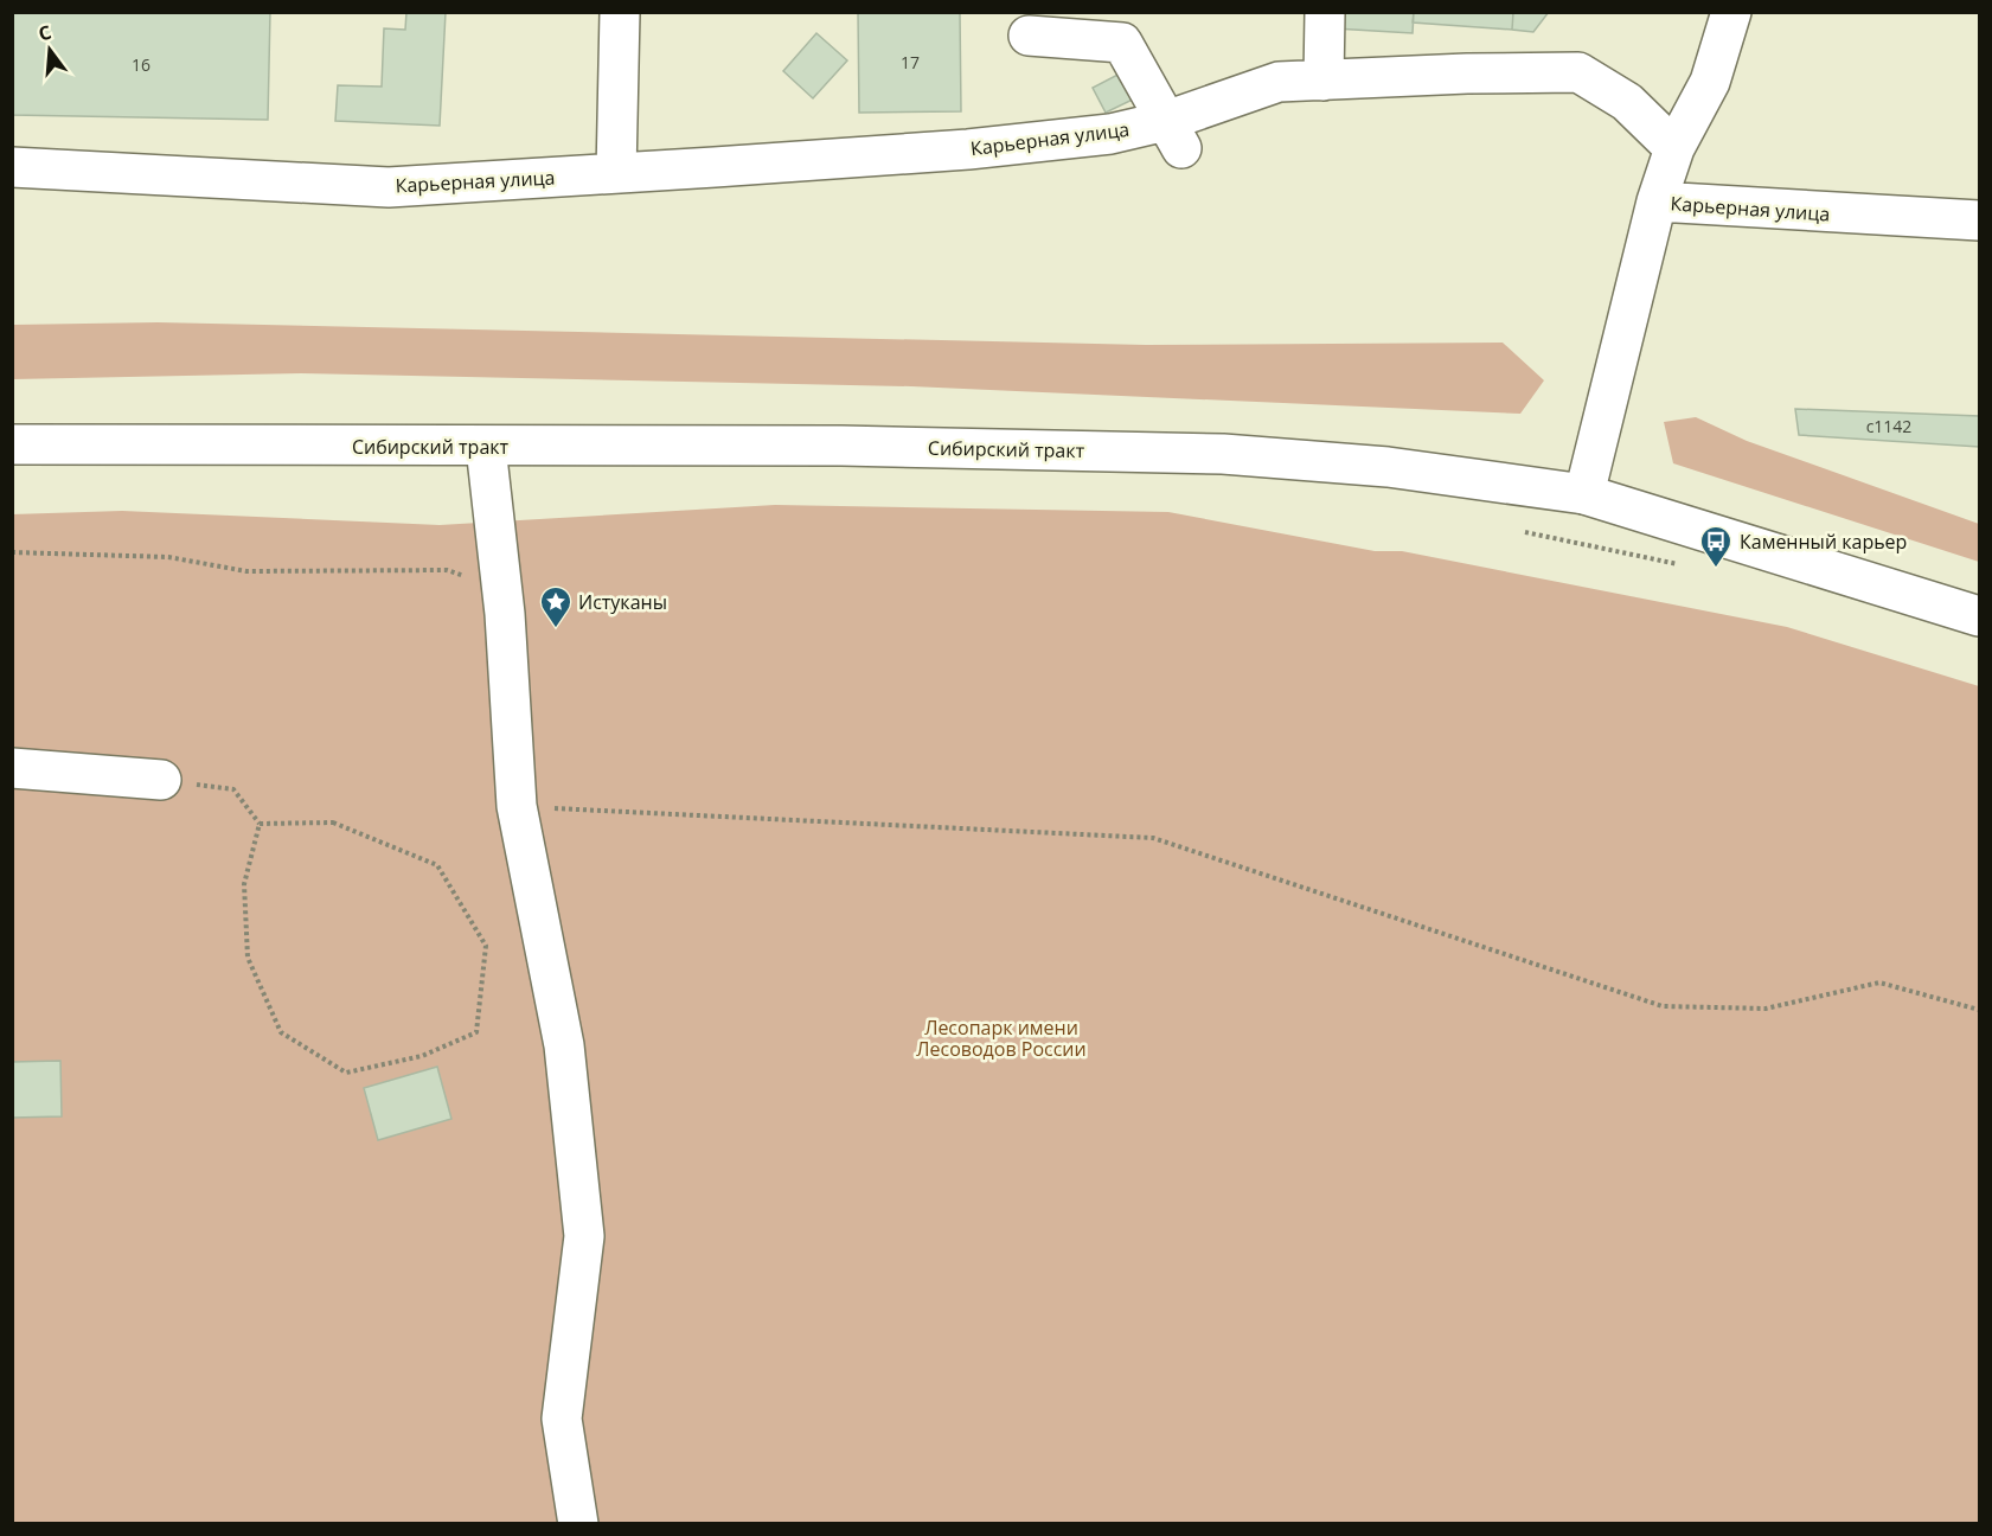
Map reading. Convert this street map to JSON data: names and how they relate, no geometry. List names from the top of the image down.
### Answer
{
  "streets": {
    "street": ["Карьерная улица", "Сибирский тракт"]
  },
  "parks": ["Лесопарк имени Лесоводов России"],
  "places": {
    "bus stop": ["Каменный карьер"],
    "place": ["Истуканы"]
  },
  "house_numbers": ["17", "16", "с1142"],
  "north": "top"
}
